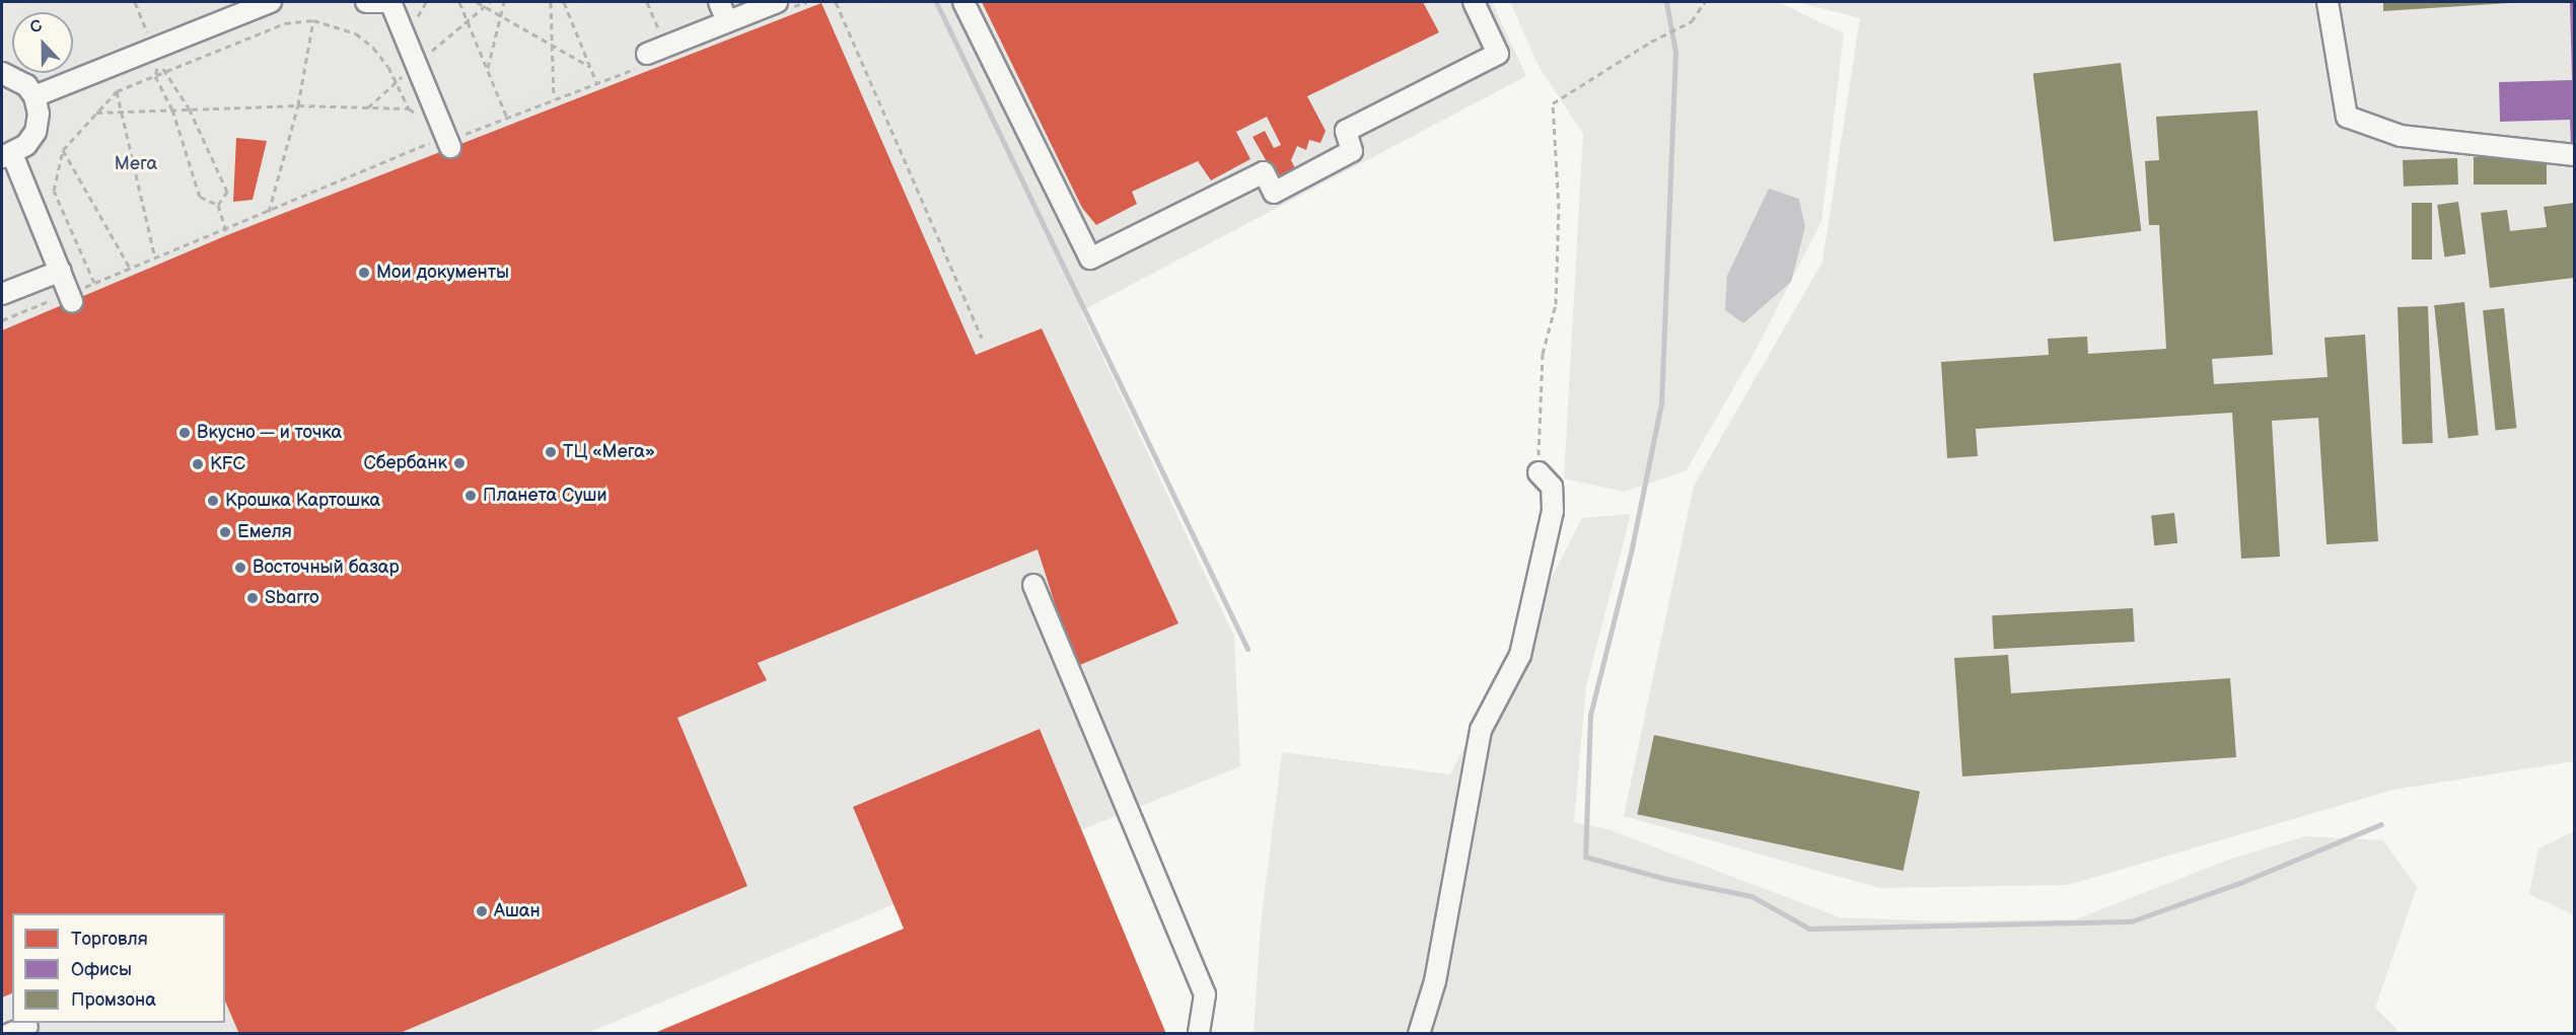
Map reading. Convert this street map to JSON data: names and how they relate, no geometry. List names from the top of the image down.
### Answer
{
  "parks": ["Мега"],
  "places": [
    "Мои документы",
    "Вкусно — и точка",
    "ТЦ «Мега»",
    "Сбербанк",
    "KFC",
    "Планета Суши",
    "Крошка Картошка",
    "Емеля",
    "Восточный базар",
    "Sbarro",
    "Ашан"
  ],
  "legend": ["Торговля", "Офисы", "Промзона"],
  "north": "top"
}
